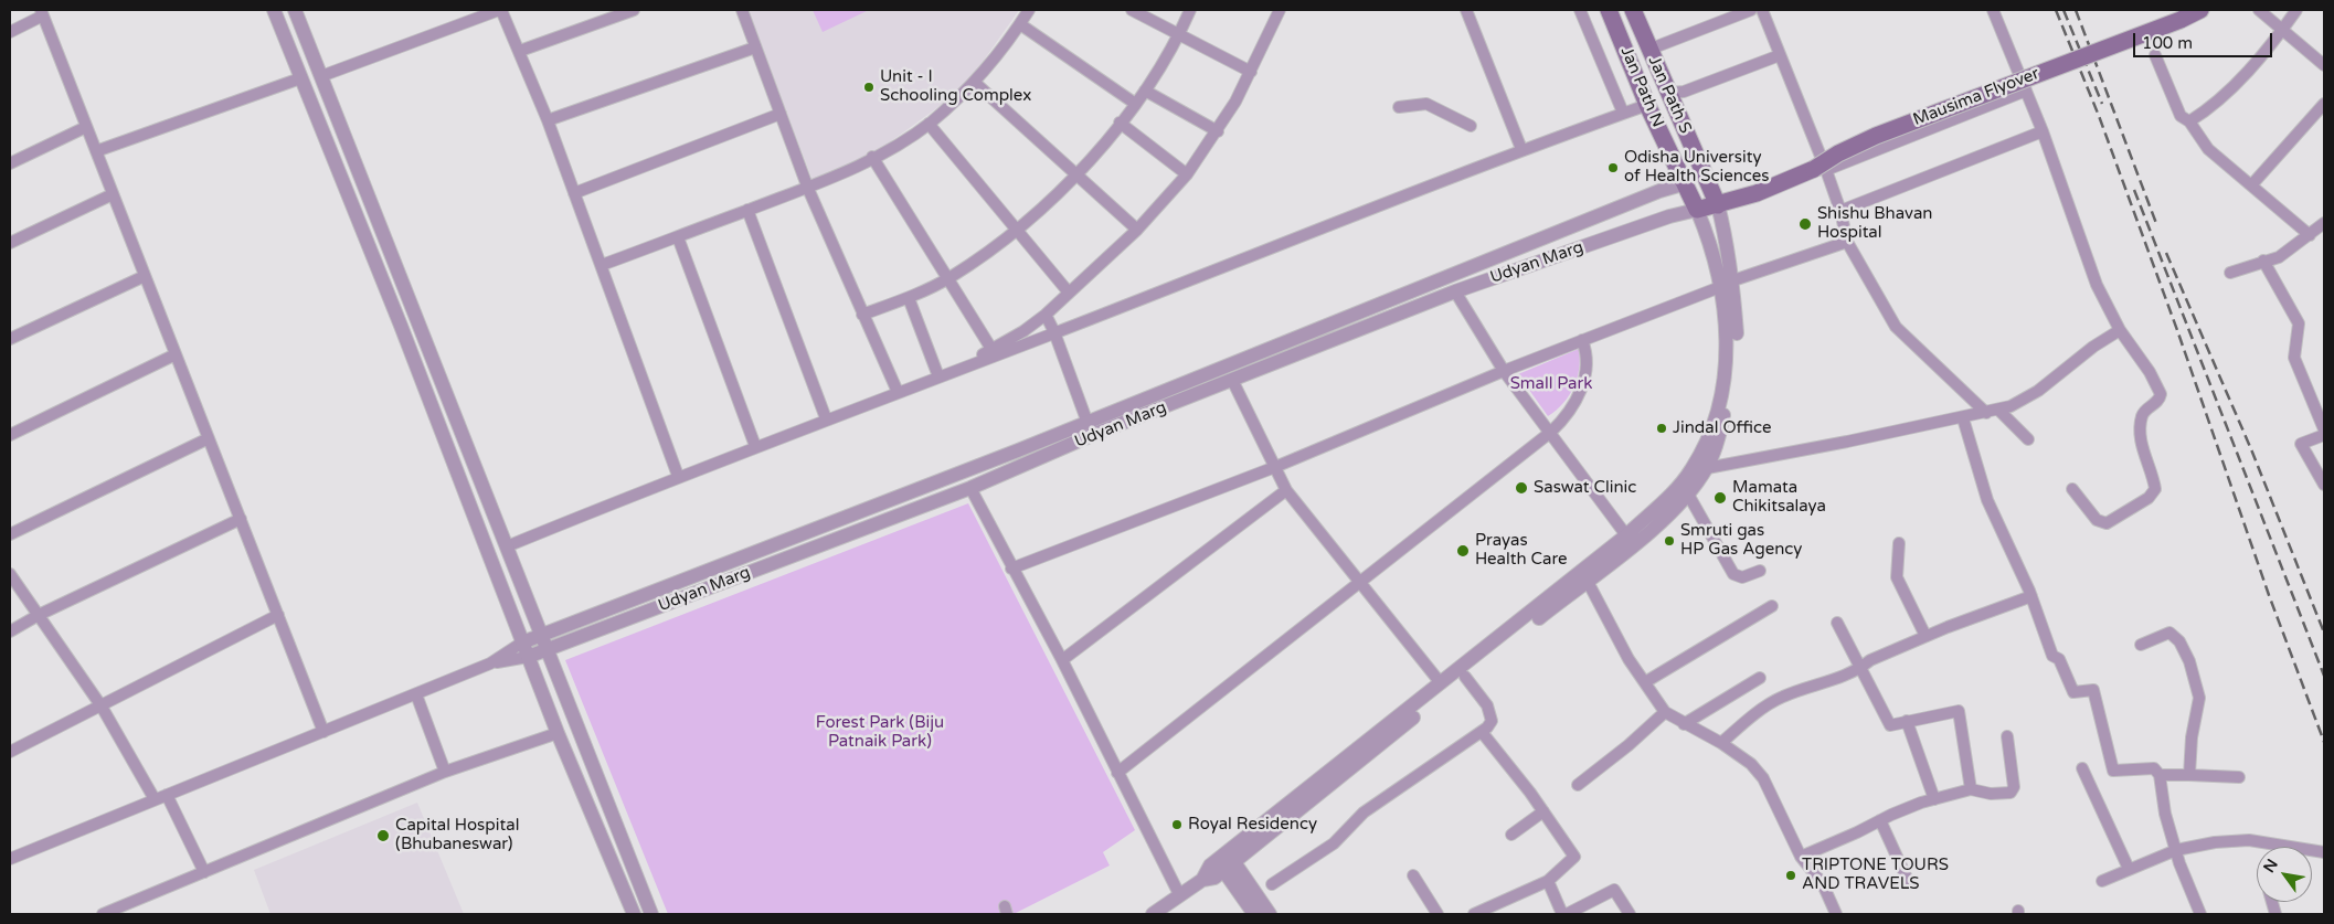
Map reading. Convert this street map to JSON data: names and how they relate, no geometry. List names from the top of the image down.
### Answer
{
  "streets": {
    "main road": [
      "Jan Path N",
      "Jan Path S",
      "Mausima Flyover",
      "Udyan Marg"
    ]
  },
  "crossings": [
    ["Jan Path N", "Udyan Marg"],
    ["Jan Path S", "Mausima Flyover"],
    ["Jan Path S", "Udyan Marg"],
    ["Mausima Flyover", "Udyan Marg"]
  ],
  "parks": ["Small Park", "Forest Park (Biju Patnaik Park)"],
  "places": [
    "Unit - I Schooling Complex",
    "Odisha University of Health Sciences",
    "Shishu Bhavan Hospital",
    "Jindal Office",
    "Saswat Clinic",
    "Mamata Chikitsalaya",
    "Smruti gas HP Gas Agency",
    "Prayas Health Care",
    "Royal Residency",
    "Capital Hospital (Bhubaneswar)",
    "TRIPTONE TOURS AND TRAVELS"
  ],
  "scale_bar": "100 m",
  "north": "top left"
}
